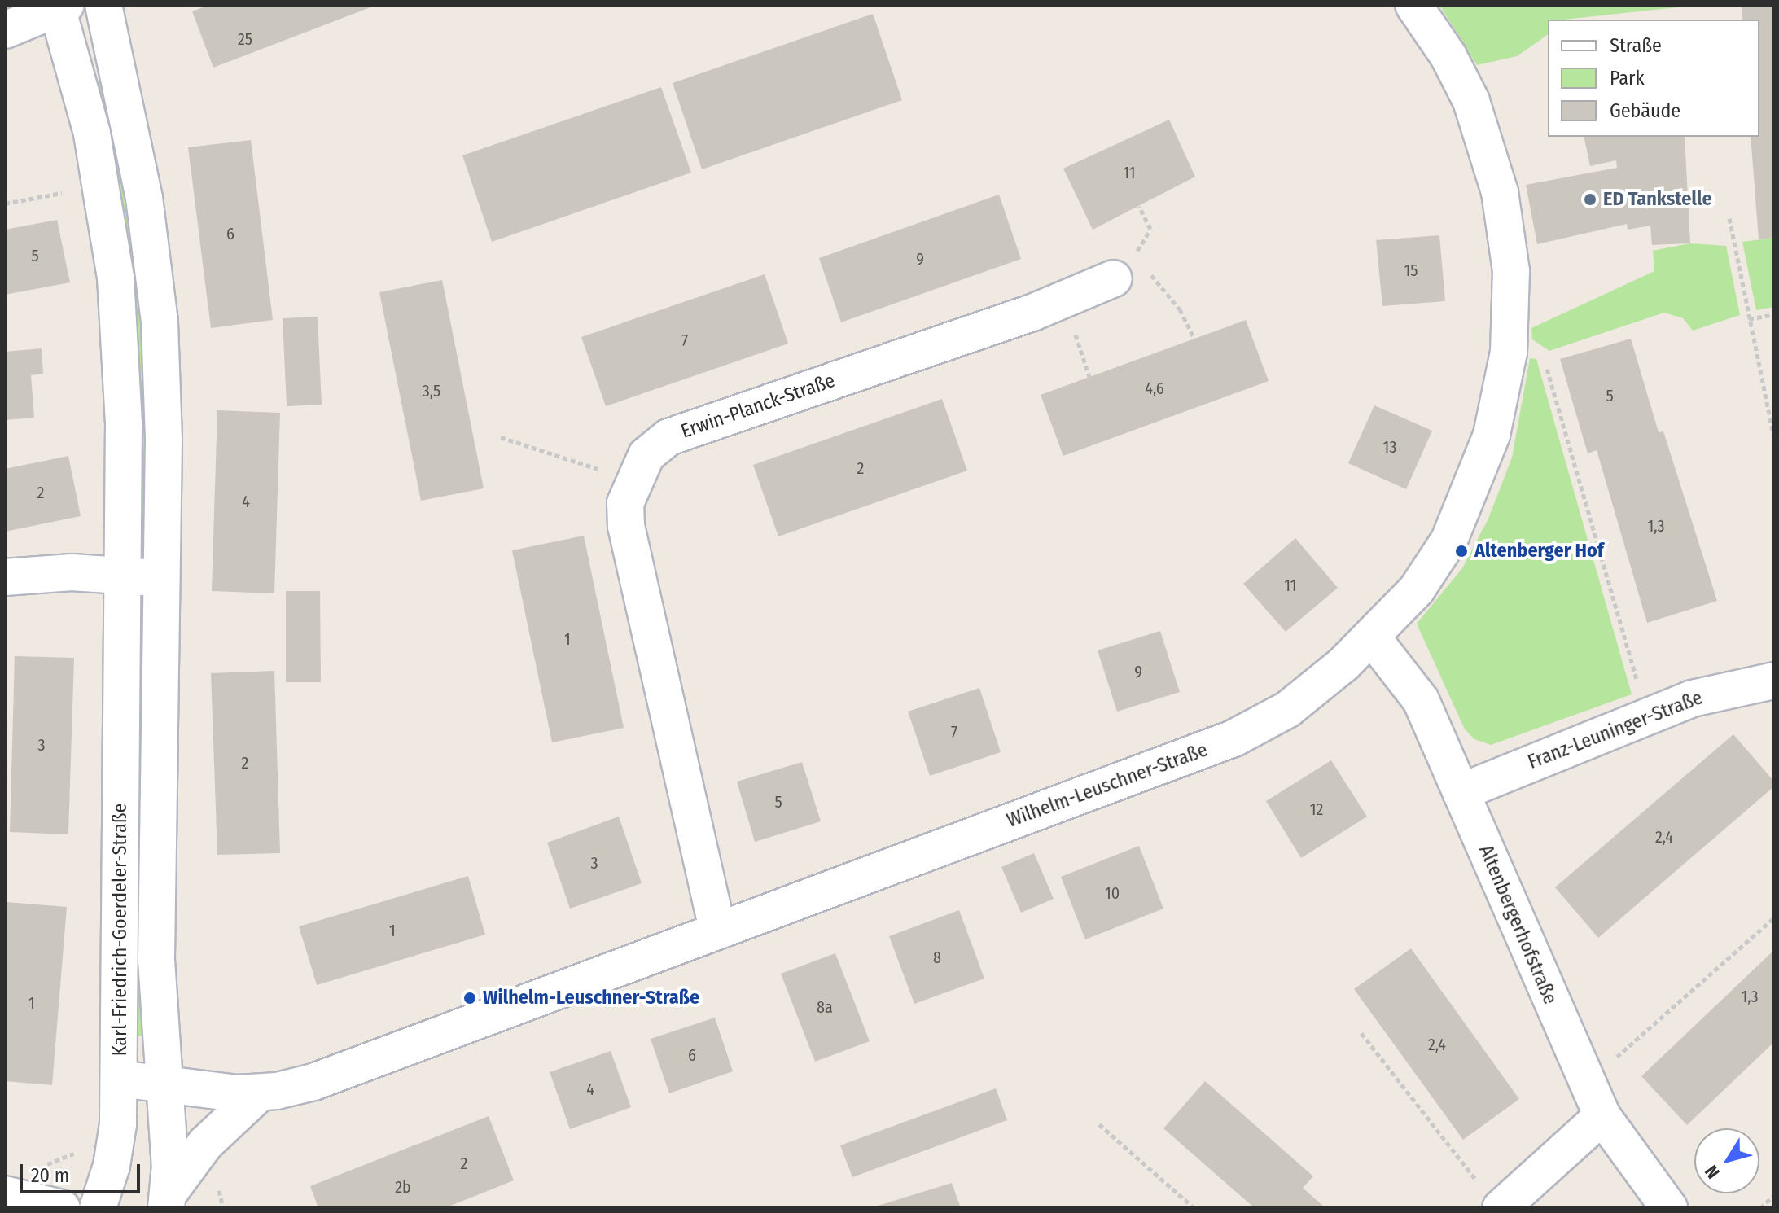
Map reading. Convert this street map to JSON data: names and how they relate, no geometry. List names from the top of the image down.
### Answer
{
  "streets": {
    "street": [
      "Erwin-Planck-Straße",
      "Franz-Leuninger-Straße",
      "Wilhelm-Leuschner-Straße",
      "Altenbergerhofstraße",
      "Karl-Friedrich-Goerdeler-Straße"
    ]
  },
  "crossings": [
    ["Erwin-Planck-Straße", "Wilhelm-Leuschner-Straße"],
    ["Franz-Leuninger-Straße", "Altenbergerhofstraße"],
    ["Wilhelm-Leuschner-Straße", "Altenbergerhofstraße"],
    ["Wilhelm-Leuschner-Straße", "Karl-Friedrich-Goerdeler-Straße"]
  ],
  "places": ["ED Tankstelle", "Altenberger Hof", "Wilhelm-Leuschner-Straße"],
  "house_numbers": [
    "25",
    "11",
    "6",
    "5",
    "9",
    "15",
    "7",
    "4,6",
    "3,5",
    "5",
    "13",
    "2",
    "2",
    "4",
    "1,3",
    "11",
    "1",
    "9",
    "7",
    "3",
    "2",
    "5",
    "12",
    "2,4",
    "3",
    "10",
    "1",
    "8",
    "1,3",
    "1",
    "8a",
    "2,4",
    "6",
    "4",
    "2",
    "2b"
  ],
  "legend": ["Straße", "Park", "Gebäude"],
  "scale_bar": "20 m",
  "north": "bottom left"
}
